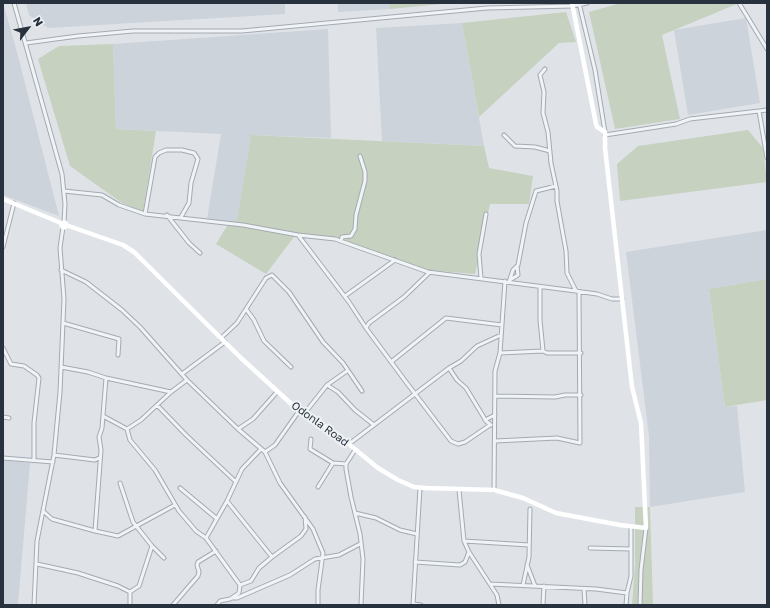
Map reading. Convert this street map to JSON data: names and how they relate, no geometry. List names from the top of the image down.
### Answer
{
  "streets": {
    "street": ["Odonla Road"]
  },
  "north": "top right"
}
